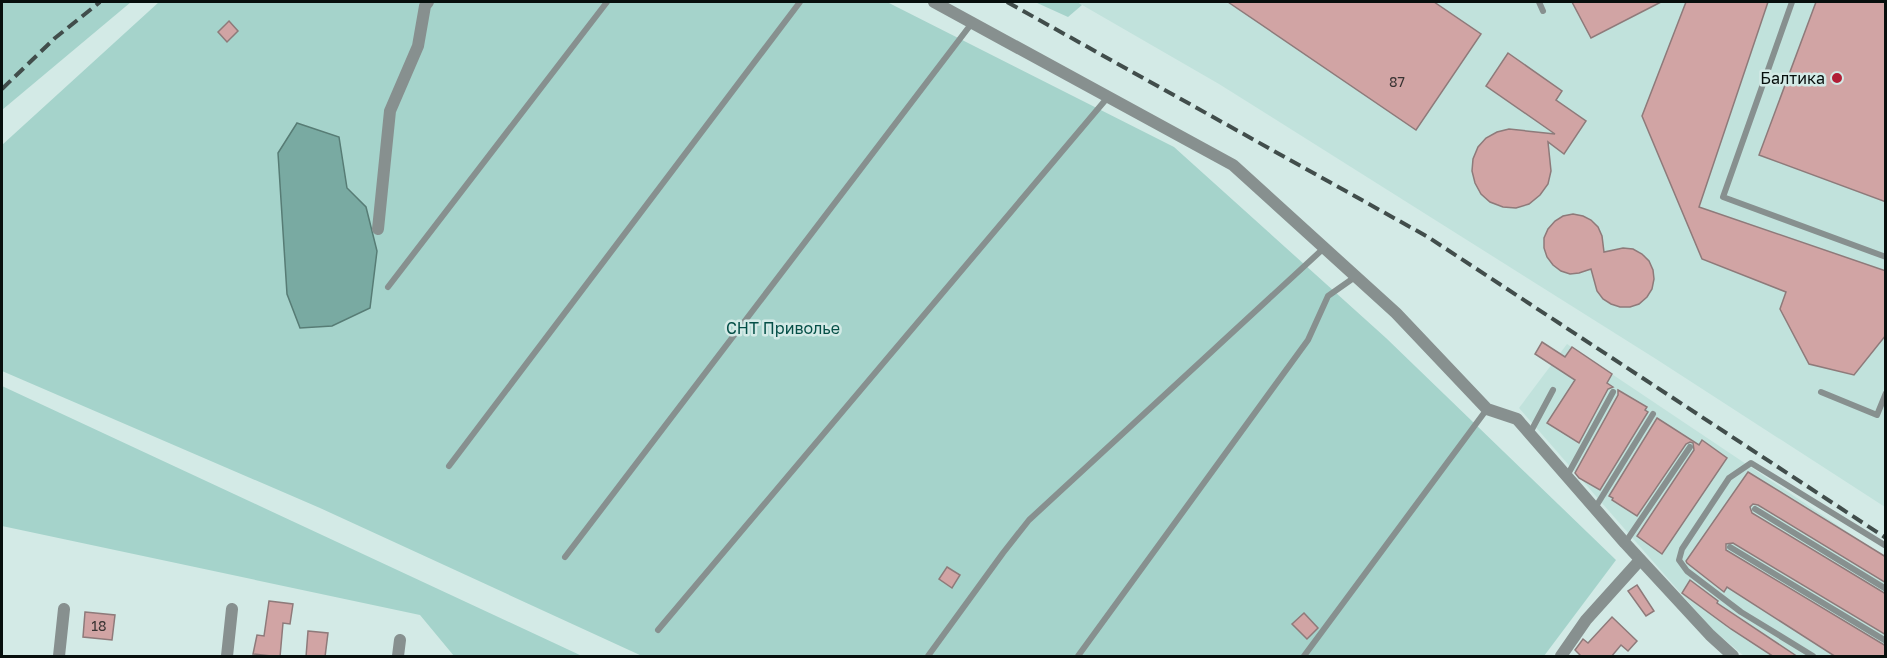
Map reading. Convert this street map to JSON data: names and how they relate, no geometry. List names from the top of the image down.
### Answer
{
  "parks": ["СНТ Приволье"],
  "places": ["Балтика"],
  "house_numbers": ["87", "18"]
}
